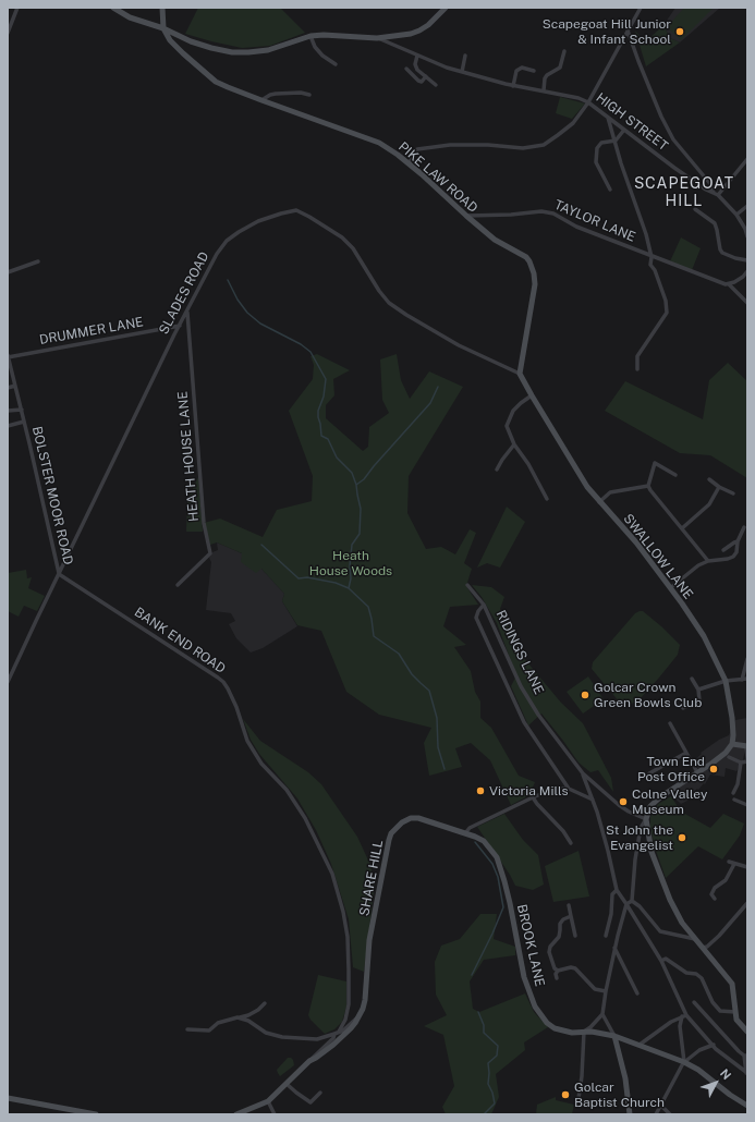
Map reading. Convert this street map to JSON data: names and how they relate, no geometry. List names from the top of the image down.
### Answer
{
  "streets": {
    "street": [
      "HIGH STREET",
      "PIKE LAW ROAD",
      "TAYLOR LANE",
      "SLADES ROAD",
      "DRUMMER LANE",
      "HEATH HOUSE LANE",
      "BOLSTER MOOR ROAD",
      "SWALLOW LANE",
      "BANK END ROAD",
      "RIDINGS LANE",
      "SHARE HILL",
      "BROOK LANE"
    ]
  },
  "crossings": [
    ["PIKE LAW ROAD", "TAYLOR LANE"],
    ["PIKE LAW ROAD", "SLADES ROAD"],
    ["PIKE LAW ROAD", "SWALLOW LANE"],
    ["SLADES ROAD", "DRUMMER LANE"],
    ["SLADES ROAD", "HEATH HOUSE LANE"],
    ["SLADES ROAD", "BOLSTER MOOR ROAD"],
    ["SLADES ROAD", "SWALLOW LANE"],
    ["SLADES ROAD", "BANK END ROAD"],
    ["DRUMMER LANE", "BOLSTER MOOR ROAD"],
    ["BOLSTER MOOR ROAD", "BANK END ROAD"],
    ["SHARE HILL", "BROOK LANE"]
  ],
  "districts": ["SCAPEGOAT HILL"],
  "parks": ["Heath House Woods"],
  "places": [
    "Scapegoat Hill Junior & Infant School",
    "Golcar Crown Green Bowls Club",
    "Town End Post Office",
    "Victoria Mills",
    "Colne Valley Museum",
    "St John the Evangelist",
    "Golcar Baptist Church"
  ],
  "north": "top right"
}
